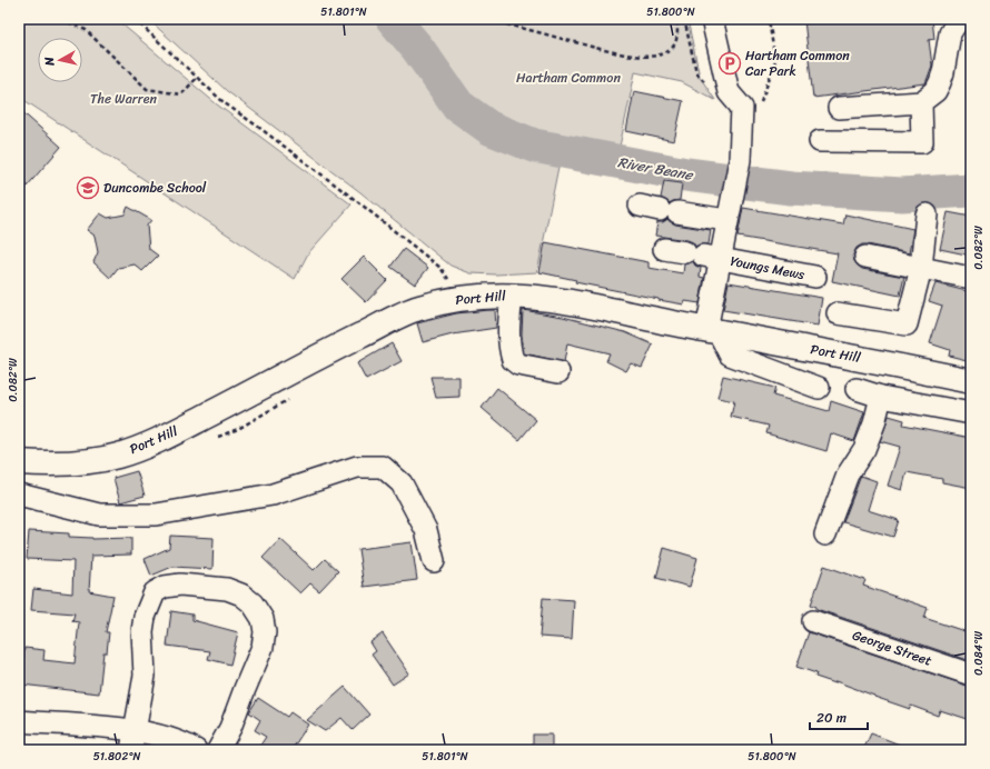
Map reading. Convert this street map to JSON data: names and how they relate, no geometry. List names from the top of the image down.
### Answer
{
  "streets": {
    "main road": ["Port Hill"],
    "street": ["Youngs Mews", "George Street"]
  },
  "water": ["River Beane"],
  "parks": ["Hartham Common", "The Warren"],
  "places": {
    "parking": ["Hartham Common Car Park"],
    "school or university": ["Duncombe School"]
  },
  "scale_bar": "20 m",
  "north": "left",
  "coordinates": [
    "51.801°N",
    "51.800°N",
    "0.082°W",
    "0.084°W",
    "51.802°N"
  ]
}
